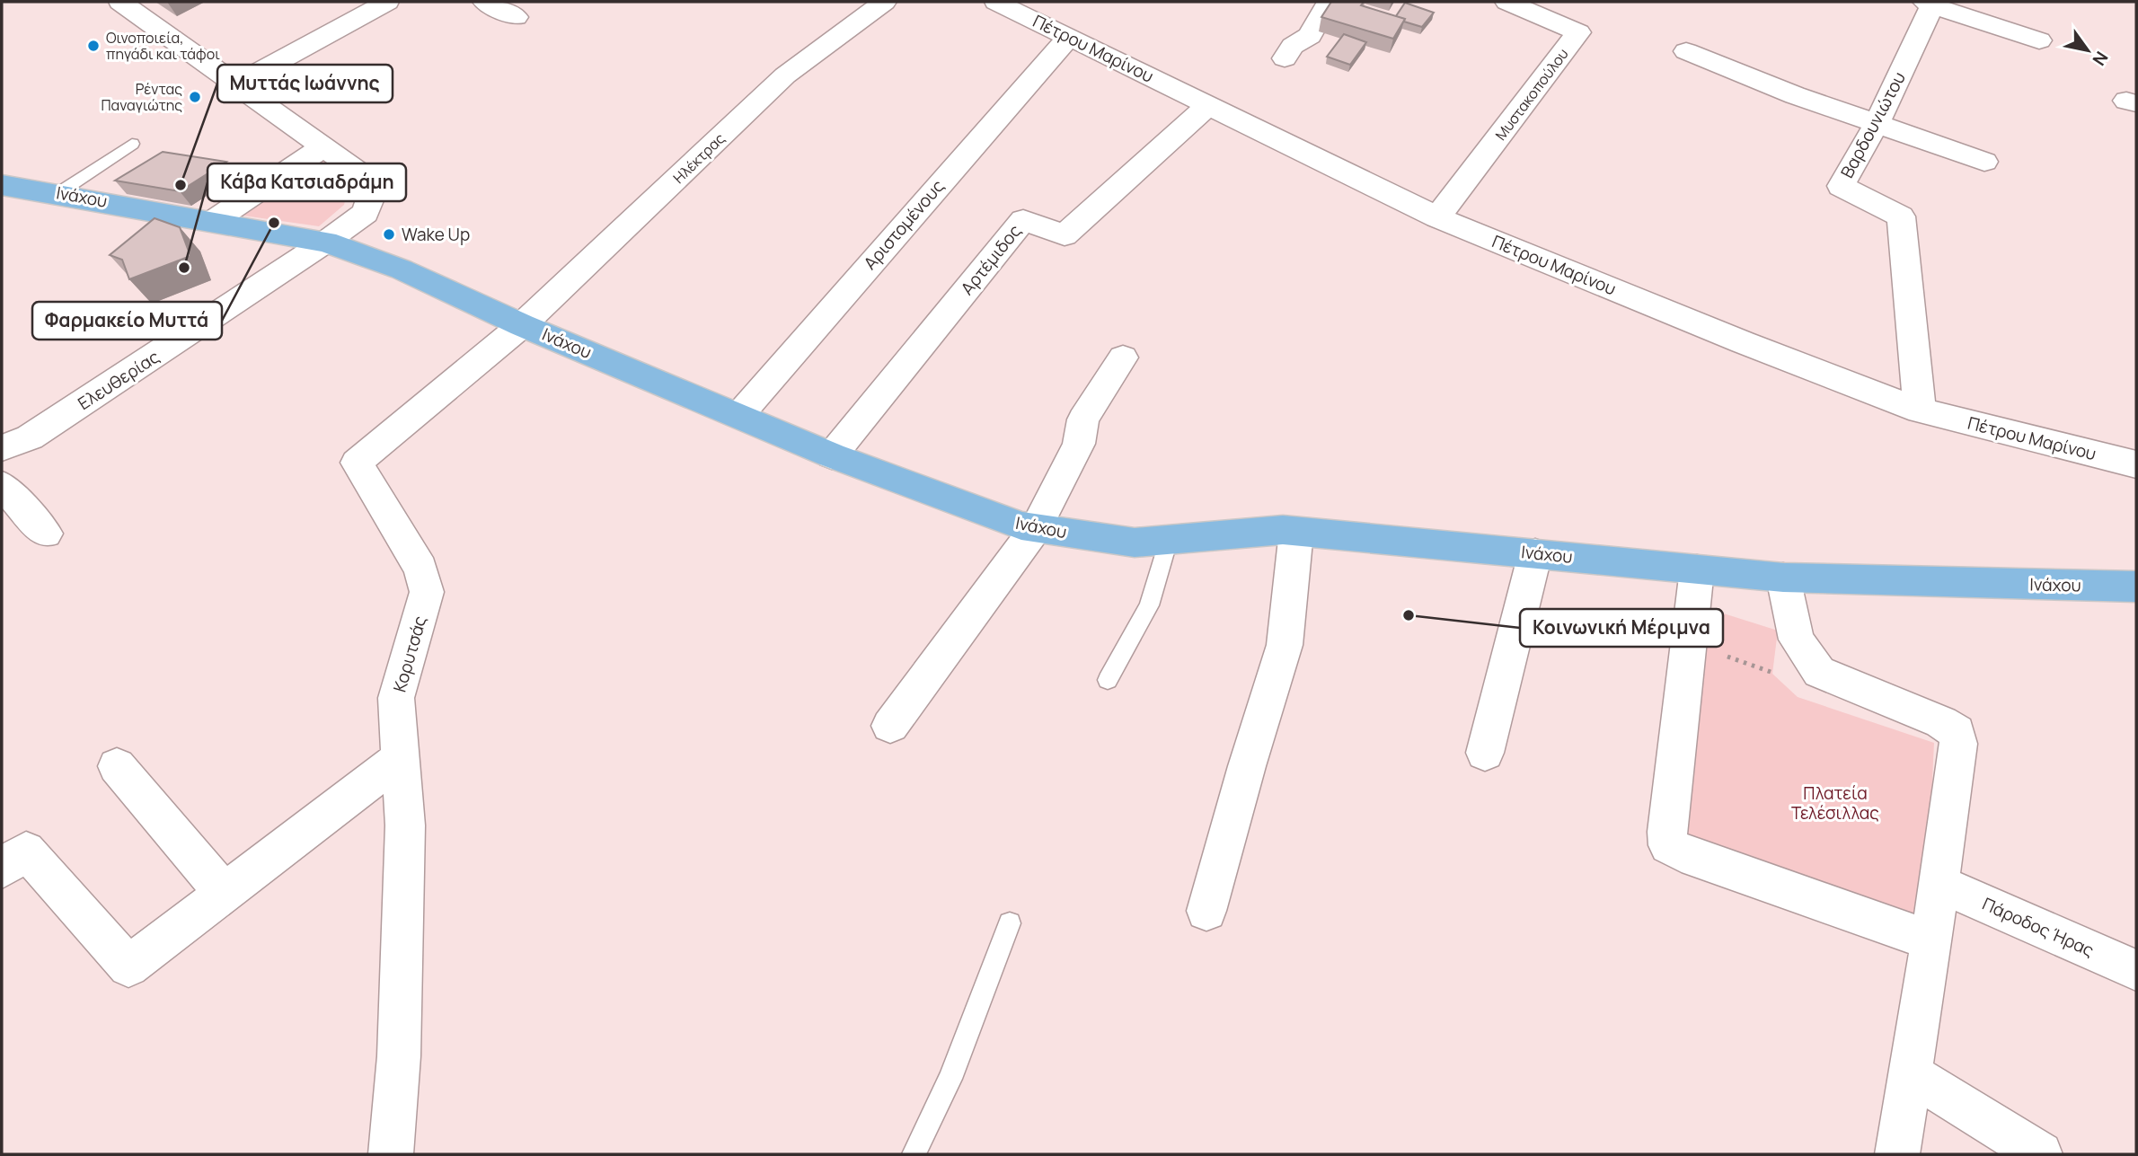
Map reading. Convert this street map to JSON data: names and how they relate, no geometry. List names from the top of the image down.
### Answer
{
  "streets": {
    "main road": ["Ινάχου"],
    "street": [
      "Πέτρου Μαρίνου",
      "Μυστακοπούλου",
      "Βαρδουνιώτου",
      "Ηλέκτρας",
      "Αριστομένους",
      "Αρτέμιδος",
      "Ελευθερίας",
      "Κορυτσάς",
      "Πάροδος Ήρας"
    ]
  },
  "crossings": [
    ["Πέτρου Μαρίνου", "Μυστακοπούλου"],
    ["Πέτρου Μαρίνου", "Βαρδουνιώτου"],
    ["Πέτρου Μαρίνου", "Αριστομένους"],
    ["Πέτρου Μαρίνου", "Αρτέμιδος"],
    ["Ηλέκτρας", "Ινάχου"],
    ["Ηλέκτρας", "Κορυτσάς"],
    ["Ινάχου", "Αριστομένους"],
    ["Ινάχου", "Αρτέμιδος"],
    ["Ινάχου", "Ελευθερίας"],
    ["Ινάχου", "Κορυτσάς"]
  ],
  "parks": ["Πλατεία Τελέσιλλας"],
  "places": [
    "Οινοποιεία, πηγάδι και τάφοι",
    "Ρέντας Παναγιώτης",
    "Μυττάς Ιωάννης",
    "Φαρμακείο Μυττά",
    "Wake Up",
    "Κάβα Κατσιαδράμη",
    "Κοινωνική Μέριμνα"
  ],
  "north": "bottom right"
}
